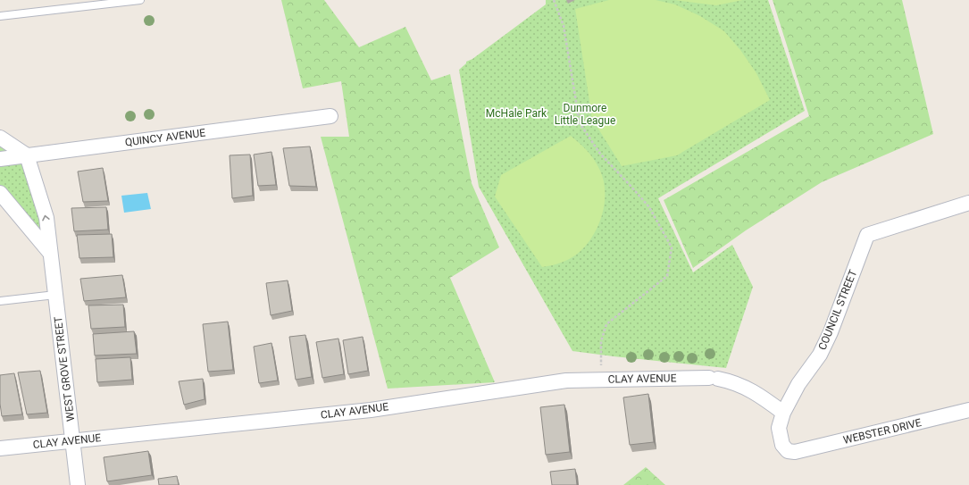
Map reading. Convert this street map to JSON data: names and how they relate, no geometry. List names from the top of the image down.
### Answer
{
  "streets": {
    "street": [
      "QUINCY AVENUE",
      "COUNCIL STREET",
      "WEST GROVE STREET",
      "CLAY AVENUE",
      "WEBSTER DRIVE"
    ]
  },
  "crossings": [
    ["QUINCY AVENUE", "WEST GROVE STREET"],
    ["COUNCIL STREET", "CLAY AVENUE"],
    ["COUNCIL STREET", "WEBSTER DRIVE"],
    ["WEST GROVE STREET", "CLAY AVENUE"]
  ],
  "parks": ["Dunmore Little League", "McHale Park"]
}
